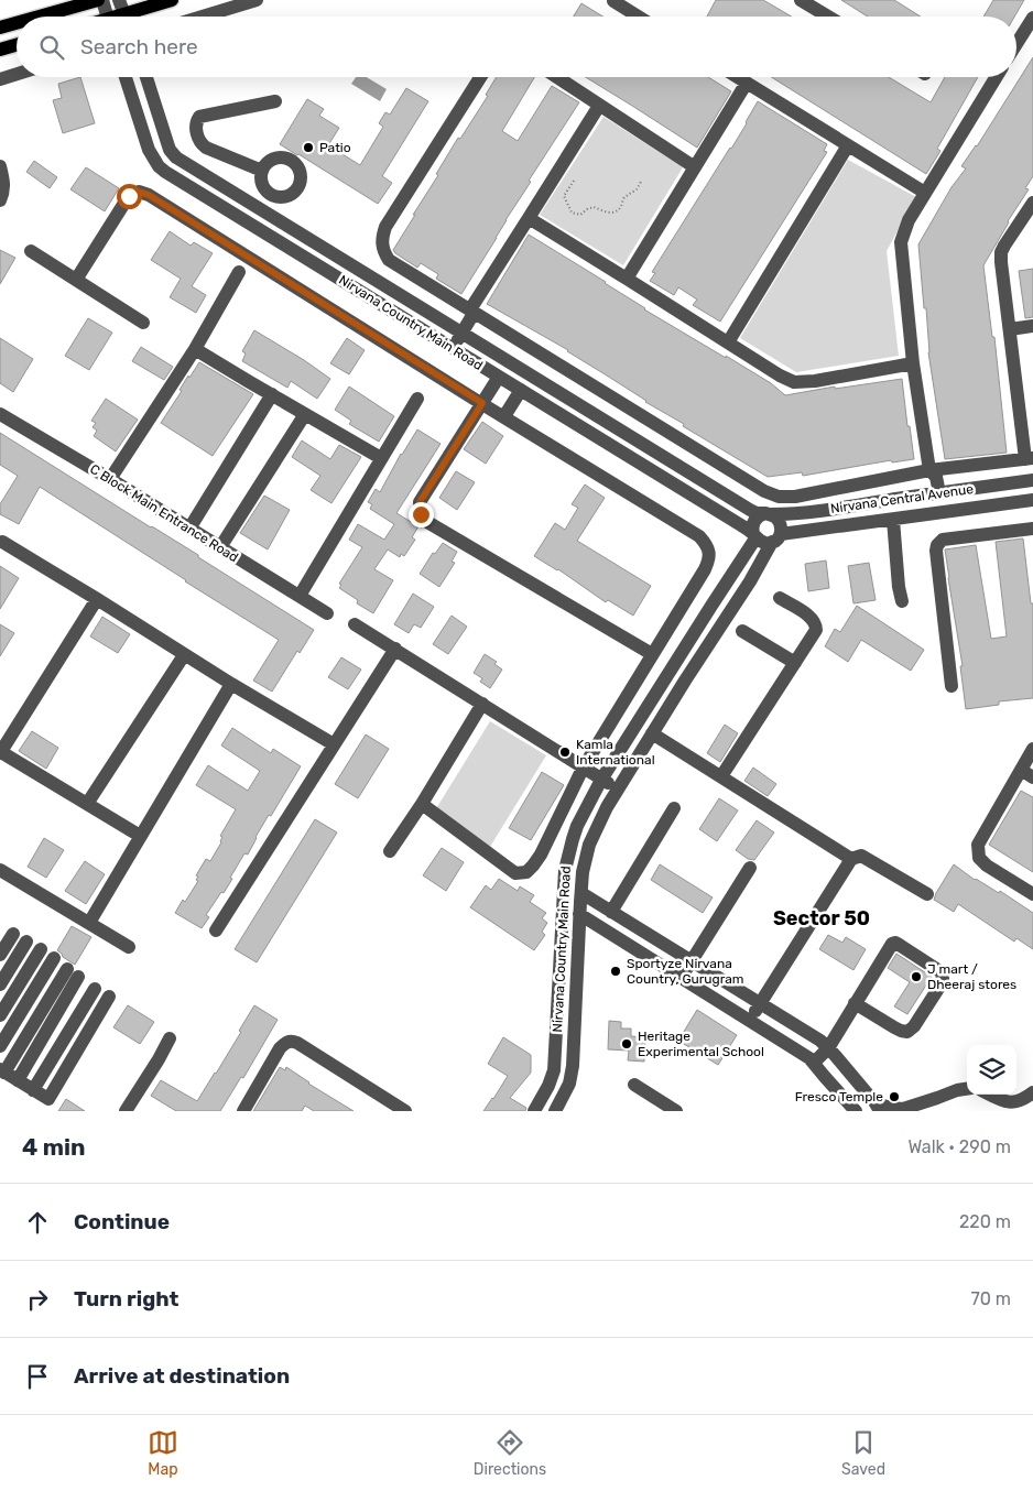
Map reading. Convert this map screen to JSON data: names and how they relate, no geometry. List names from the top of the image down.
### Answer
{
  "streets": {
    "street": ["Nirvana Country Main Road", "Nirvana Central Avenue", "C Block Main Entrance Road"]
  },
  "crossings": [
    ["Nirvana Country Main Road", "Nirvana Central Avenue"]
  ],
  "districts": ["Sector 50"],
  "places": [
    "Patio",
    "Kamla International",
    "Sportyze Nirvana Country, Gurugram",
    "J mart / Dheeraj stores",
    "Heritage Experimental School",
    "Fresco Temple"
  ],
  "page": {
    "search": "Search here",
    "heading": ["4 min", "Walk · 290 m"],
    "list": [
      ["Continue", "220 m"],
      ["Turn right", "70 m"],
      "Arrive at destination"
    ],
    "nav": ["Map", "Directions", "Saved"]
  }
}
